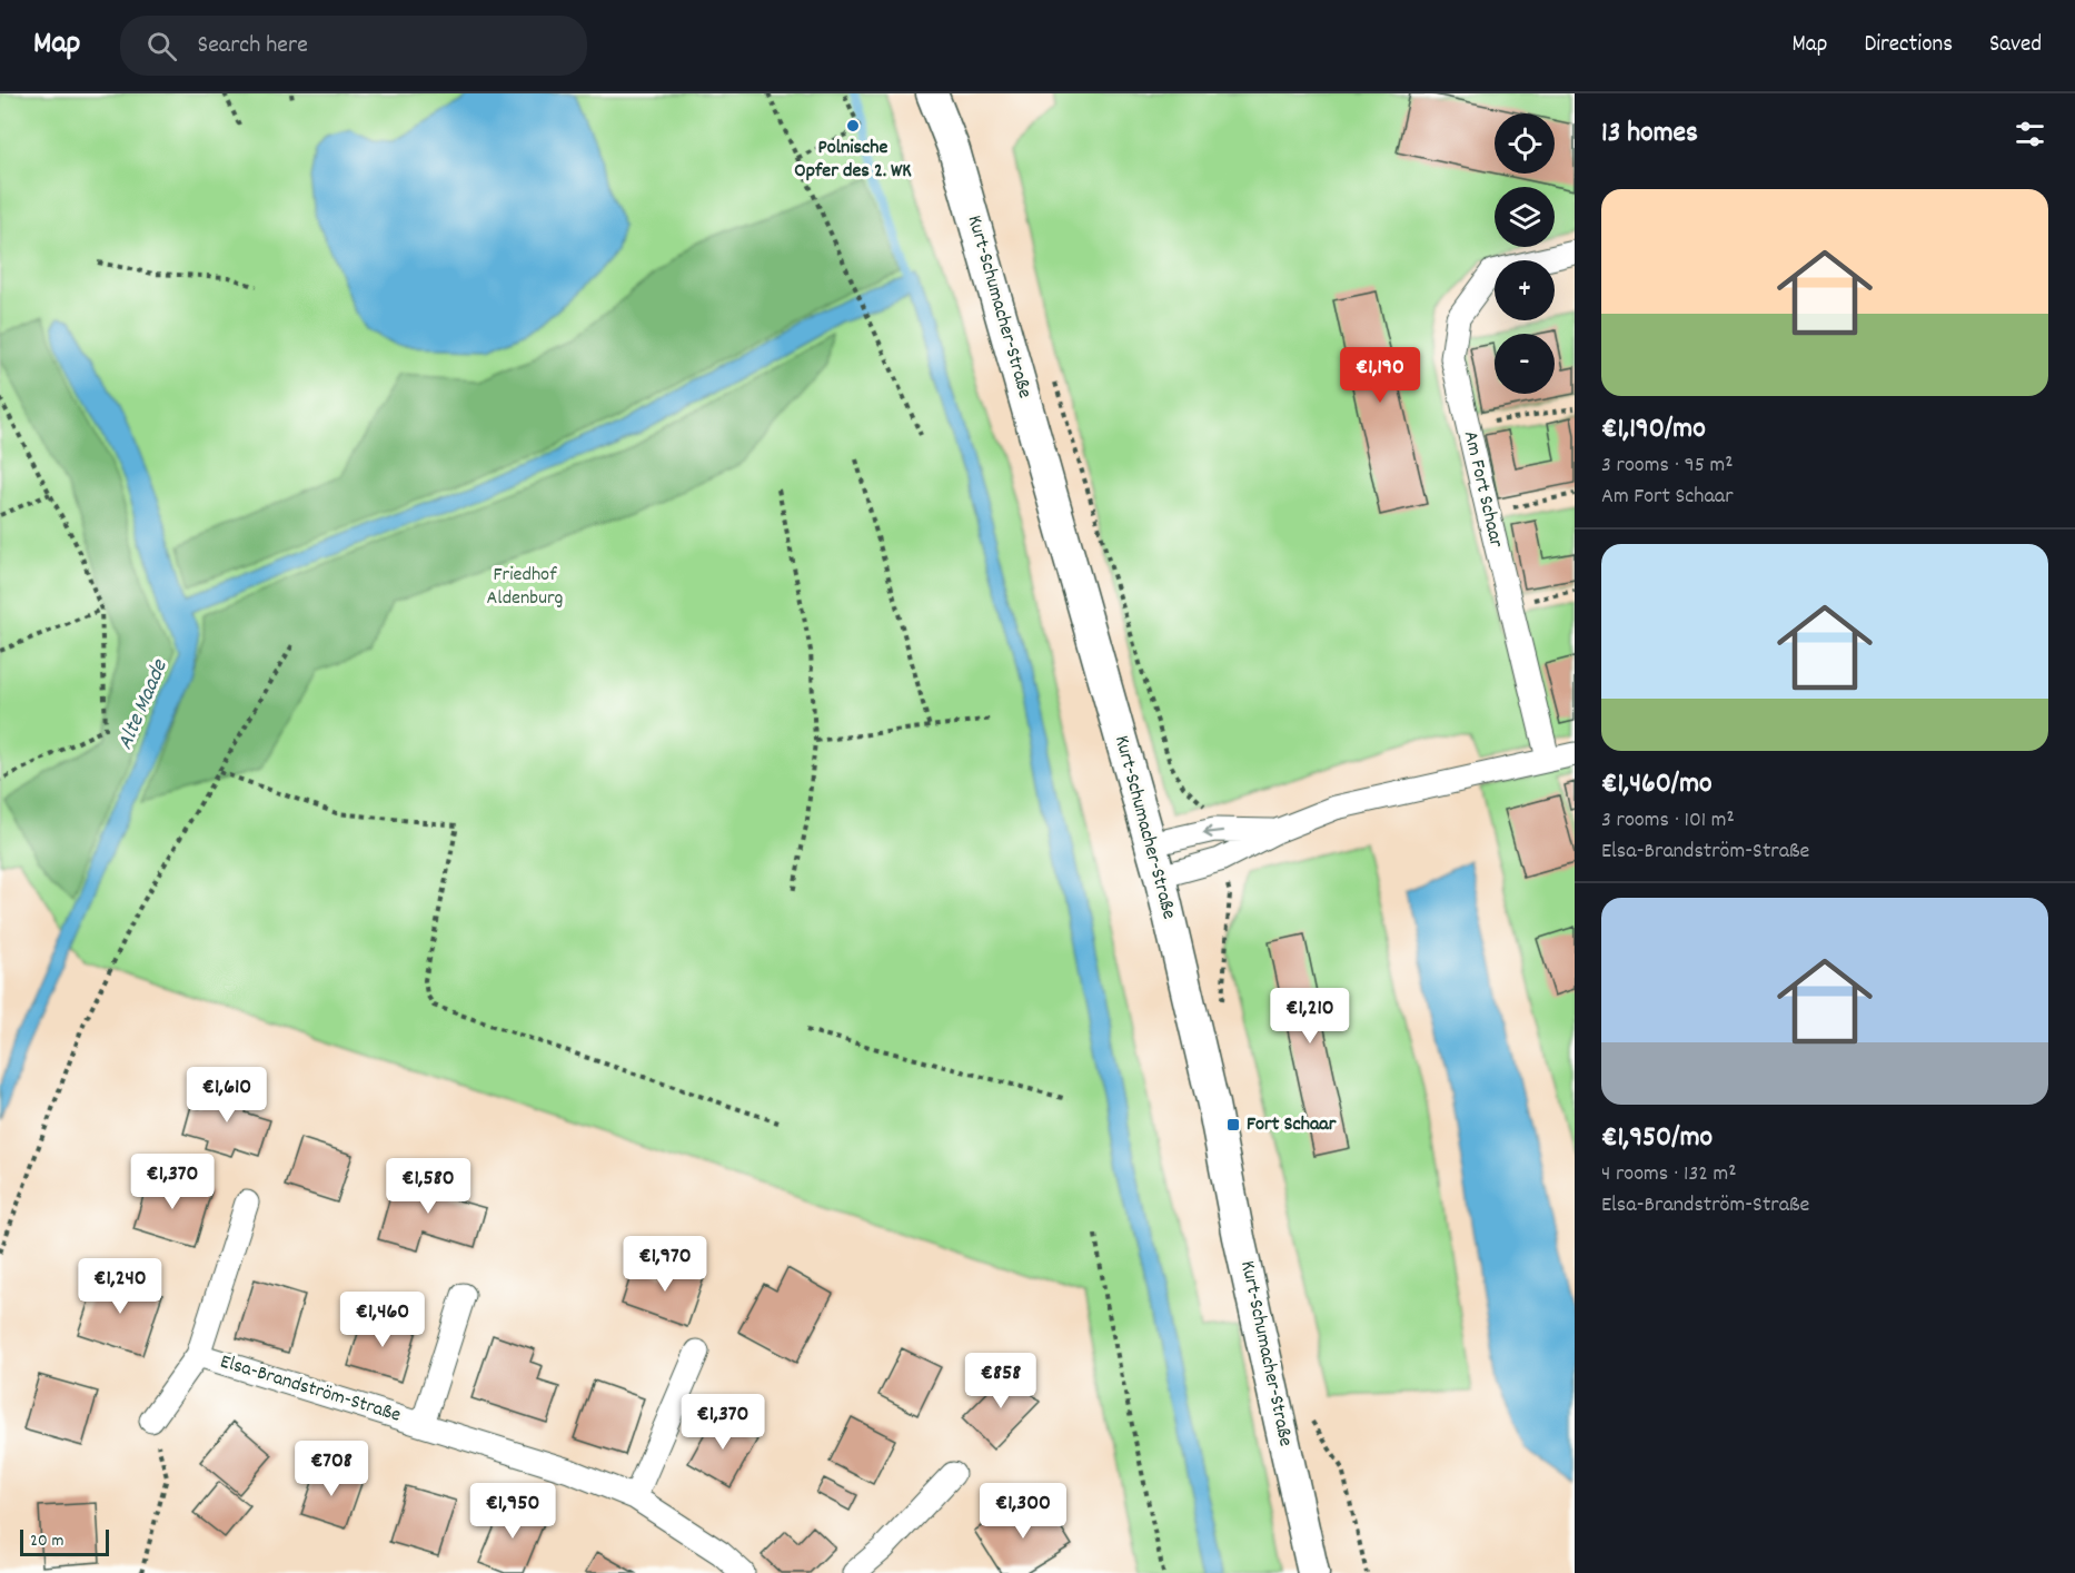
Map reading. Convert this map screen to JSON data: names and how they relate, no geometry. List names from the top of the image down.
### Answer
{
  "streets": {
    "main road": ["Kurt-Schumacher-Straße"],
    "street": ["Am Fort Schaar", "Elsa-Brandström-Straße"]
  },
  "water": ["Alte Maade"],
  "parks": ["Friedhof Aldenburg"],
  "places": {
    "other": ["Polnische Opfer des 2. WK"],
    "transit": ["Fort Schaar"]
  },
  "scale_bar": "20 m",
  "page": {
    "header": "Map",
    "search": "Search here",
    "nav": ["Map", "Directions", "Saved"],
    "heading": "13 homes",
    "map_buttons": ["+", "−"],
    "list": [
      {
        "name": "€1,190/mo",
        "note": "3 rooms · 95 m² · Am Fort Schaar"
      },
      {
        "name": "€1,460/mo",
        "note": "3 rooms · 101 m² · Elsa-Brandström-Straße"
      },
      {
        "name": "€1,950/mo",
        "note": "4 rooms · 132 m² · Elsa-Brandström-Straße"
      }
    ],
    "price": [
      "€1,190",
      "€1,210",
      "€1,610",
      "€1,370",
      "€1,580",
      "€1,970",
      "€1,240",
      "€1,460",
      "€858",
      "€1,370",
      "€708",
      "€1,950",
      "€1,300"
    ],
    "scale": "20 m"
  }
}
